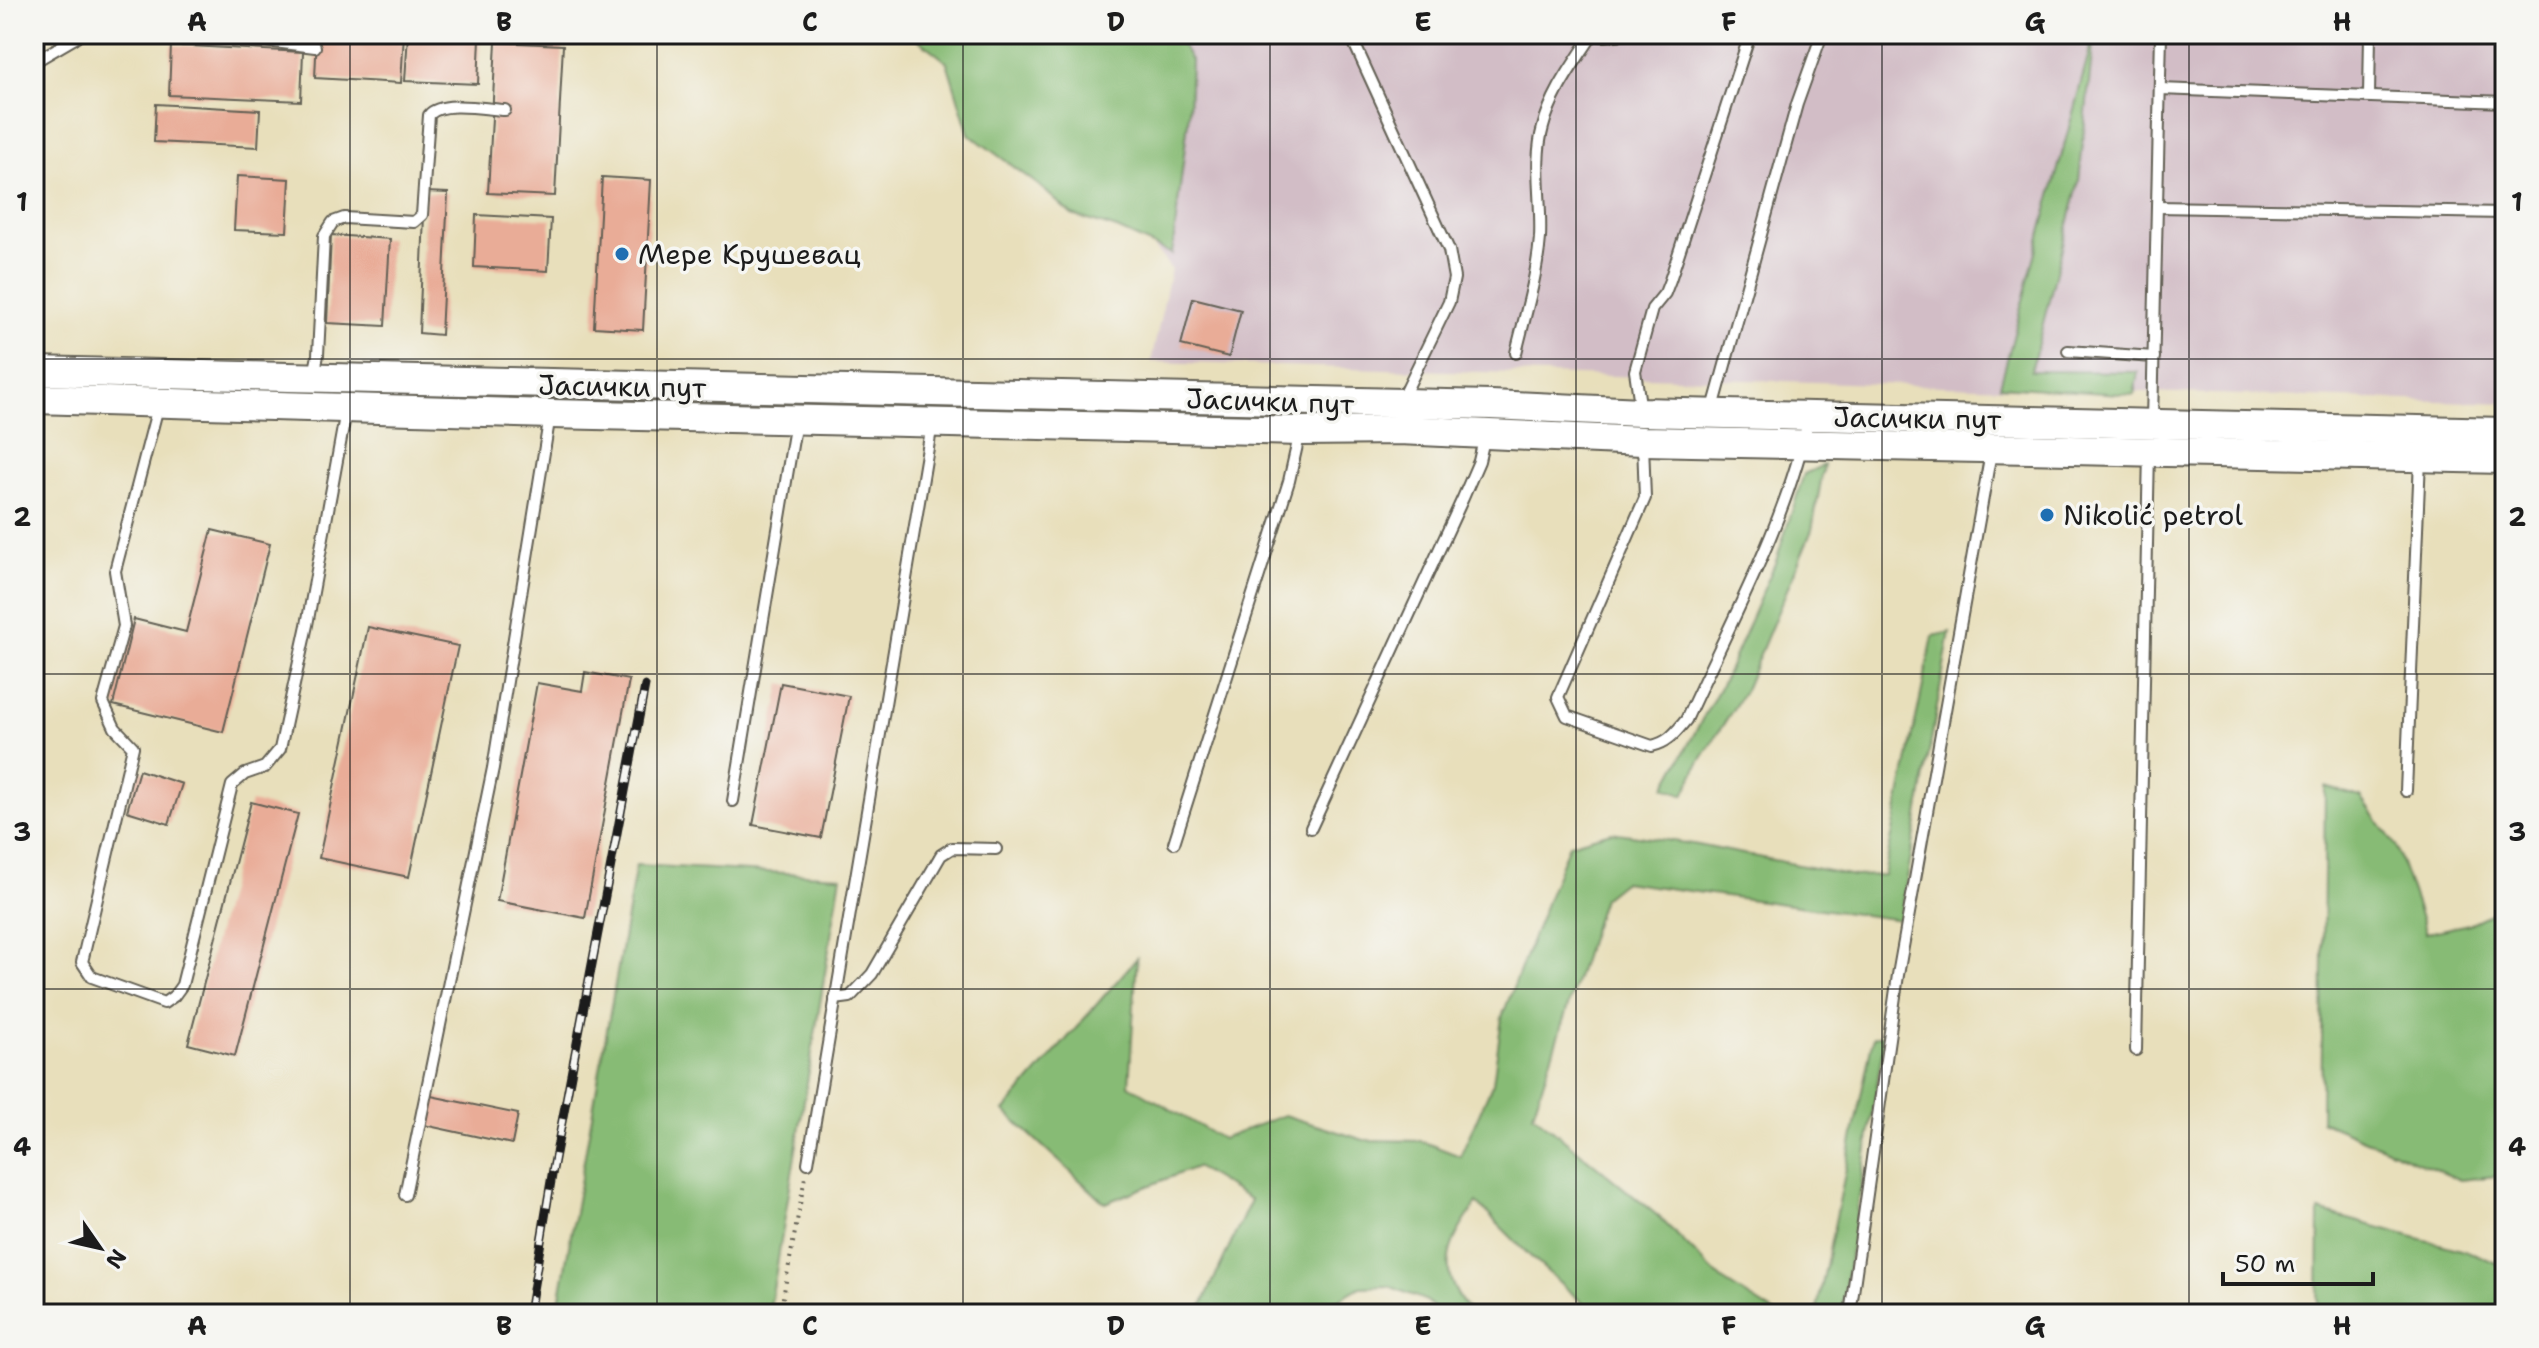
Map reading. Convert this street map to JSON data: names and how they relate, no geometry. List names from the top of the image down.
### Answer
{
  "streets": {
    "main road": ["Јасички пут"]
  },
  "places": ["Мере Крушевац", "Nikolić petrol"],
  "scale_bar": "50 m",
  "north": "bottom right",
  "grid": {
    "columns": [
      "A",
      "B",
      "C",
      "D",
      "E",
      "F",
      "G",
      "H"
    ],
    "rows": [
      "1",
      "2",
      "3",
      "4"
    ]
  }
}
